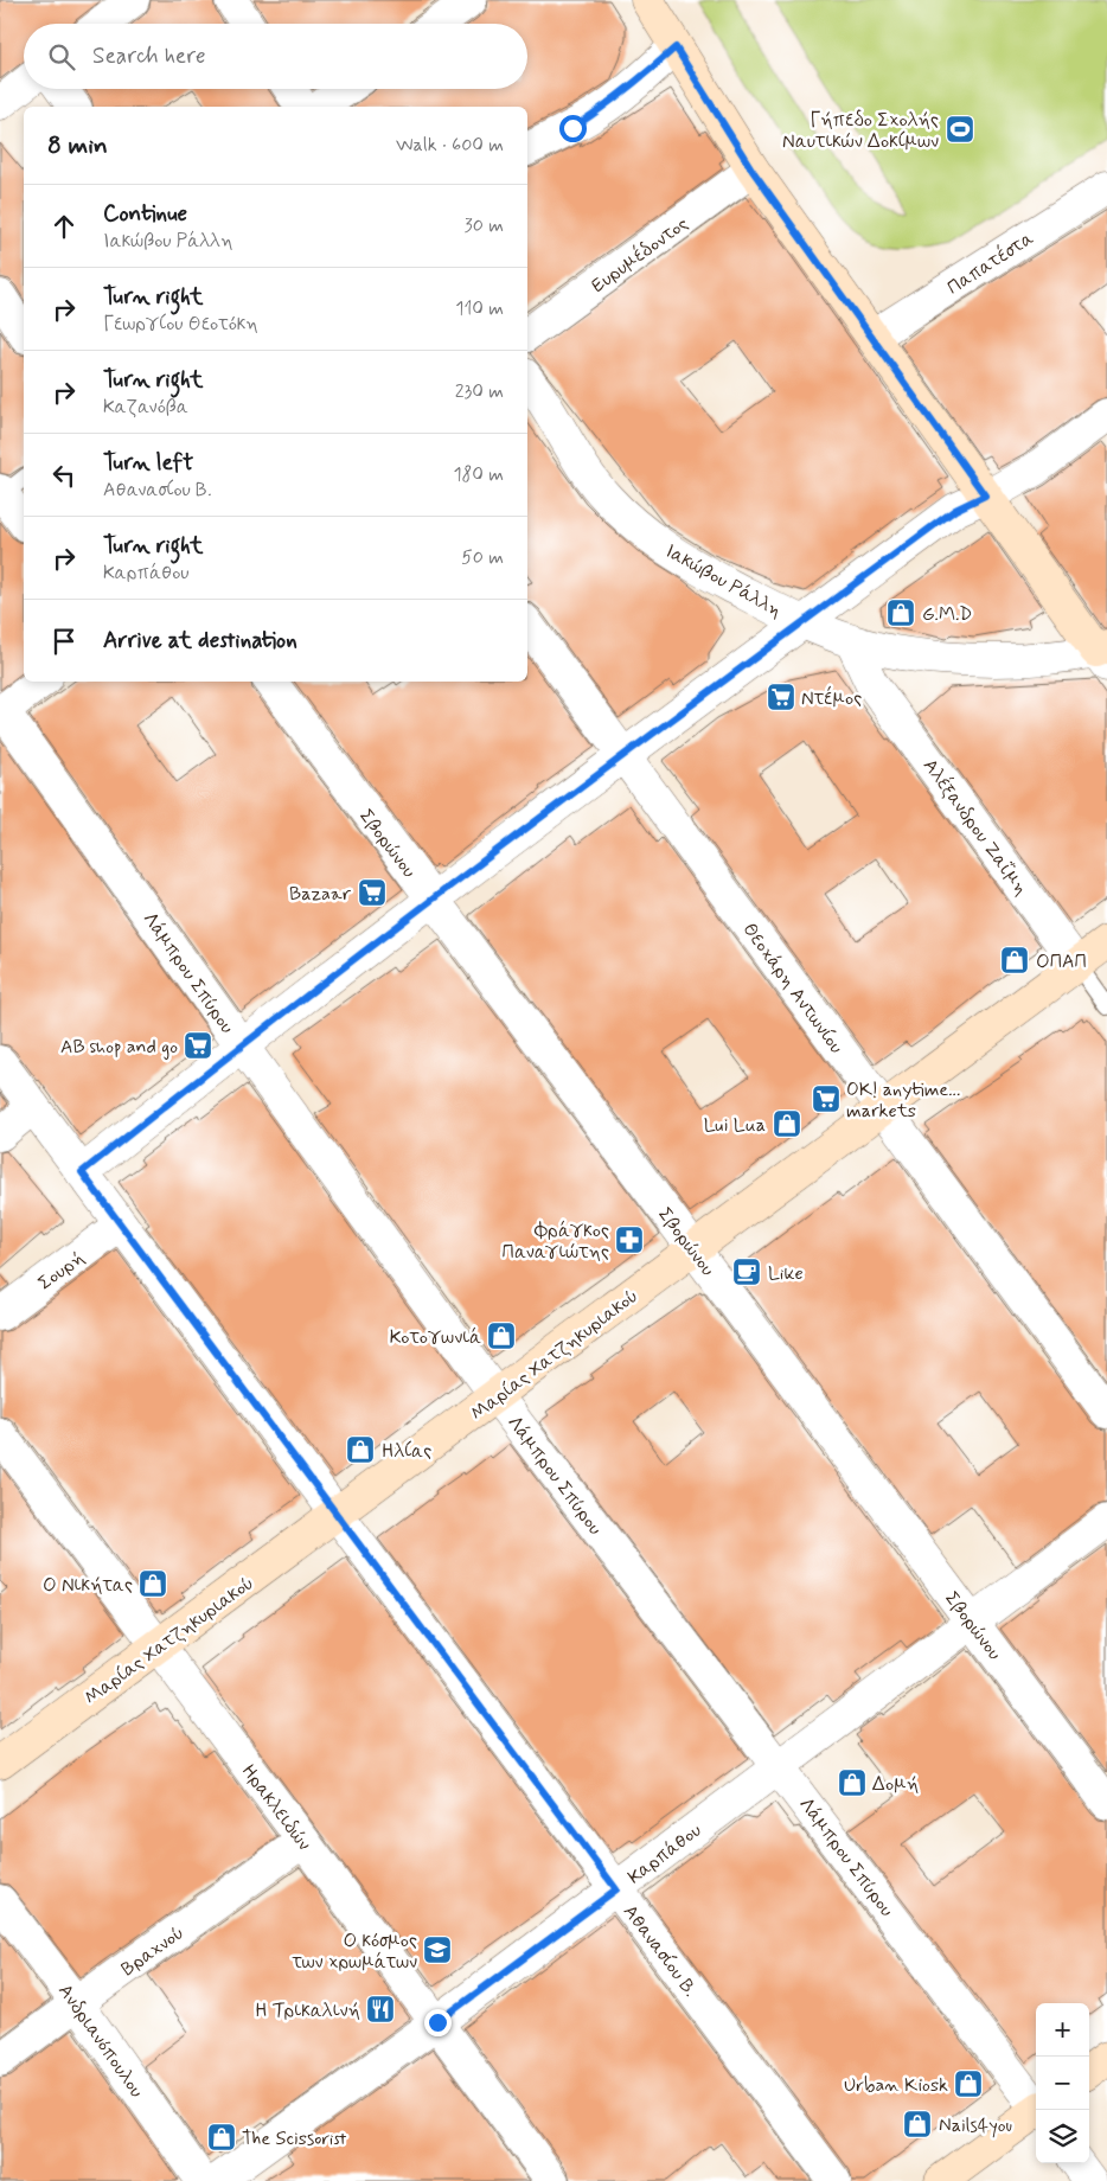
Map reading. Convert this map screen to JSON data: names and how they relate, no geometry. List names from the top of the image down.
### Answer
{
  "streets": {
    "street": [
      "Ευρυμέδοντος",
      "Παπατέστα",
      "Ιακώβου Ράλλη",
      "Αλέξανδρου Ζαΐμη",
      "Σβορώνου",
      "Λάμπρου Σπύρου",
      "Θεοχάρη Αντωνίου",
      "Σουρή",
      "Μαρίας Χατζηκυριακού",
      "Ηρακλειδών",
      "Καρπάθου",
      "Βραχνού",
      "Αθανασίου Β.",
      "Ανδριανόπουλου"
    ]
  },
  "crossings": [
    ["Ιακώβου Ράλλη", "Αλέξανδρου Ζαΐμη"],
    ["Αλέξανδρου Ζαΐμη", "Μαρίας Χατζηκυριακού"],
    ["Σβορώνου", "Μαρίας Χατζηκυριακού"],
    ["Σβορώνου", "Καρπάθου"],
    ["Λάμπρου Σπύρου", "Μαρίας Χατζηκυριακού"],
    ["Λάμπρου Σπύρου", "Καρπάθου"],
    ["Θεοχάρη Αντωνίου", "Μαρίας Χατζηκυριακού"],
    ["Σουρή", "Αθανασίου Β."],
    ["Μαρίας Χατζηκυριακού", "Ηρακλειδών"],
    ["Μαρίας Χατζηκυριακού", "Αθανασίου Β."],
    ["Ηρακλειδών", "Καρπάθου"],
    ["Ηρακλειδών", "Βραχνού"],
    ["Καρπάθου", "Αθανασίου Β."],
    ["Βραχνού", "Ανδριανόπουλου"]
  ],
  "places": {
    "sports": ["Γήπεδο Σχολής Ναυτικών Δοκίμων"],
    "shop": [
      "G.M.D",
      "ΟΠΑΠ",
      "Lui Lua",
      "Κοτογωνιά",
      "Ηλίας",
      "Ο Νικήτας",
      "Δομή",
      "Urban Kiosk",
      "Nails4you",
      "The Scissorist"
    ],
    "supermarket": [
      "Ντέμος",
      "Bazaar",
      "AB shop and go",
      "OK! anytime... markets"
    ],
    "pharmacy": ["Φράγκος Παναγιώτης"],
    "cafe": ["Like"],
    "school or university": ["Ο κόσμος των χρωμάτων"],
    "restaurant": ["Η Τρικαλινή"]
  },
  "page": {
    "search": "Search here",
    "heading": ["8 min", "Walk · 600 m"],
    "list": [
      ["Continue", "Ιακώβου Ράλλη", "30 m"],
      ["Turn right", "Γεωργίου Θεοτόκη", "110 m"],
      ["Turn right", "Καζανόβα", "230 m"],
      ["Turn left", "Αθανασίου Β.", "180 m"],
      ["Turn right", "Καρπάθου", "50 m"],
      "Arrive at destination"
    ],
    "map_buttons": ["+", "−"]
  }
}
